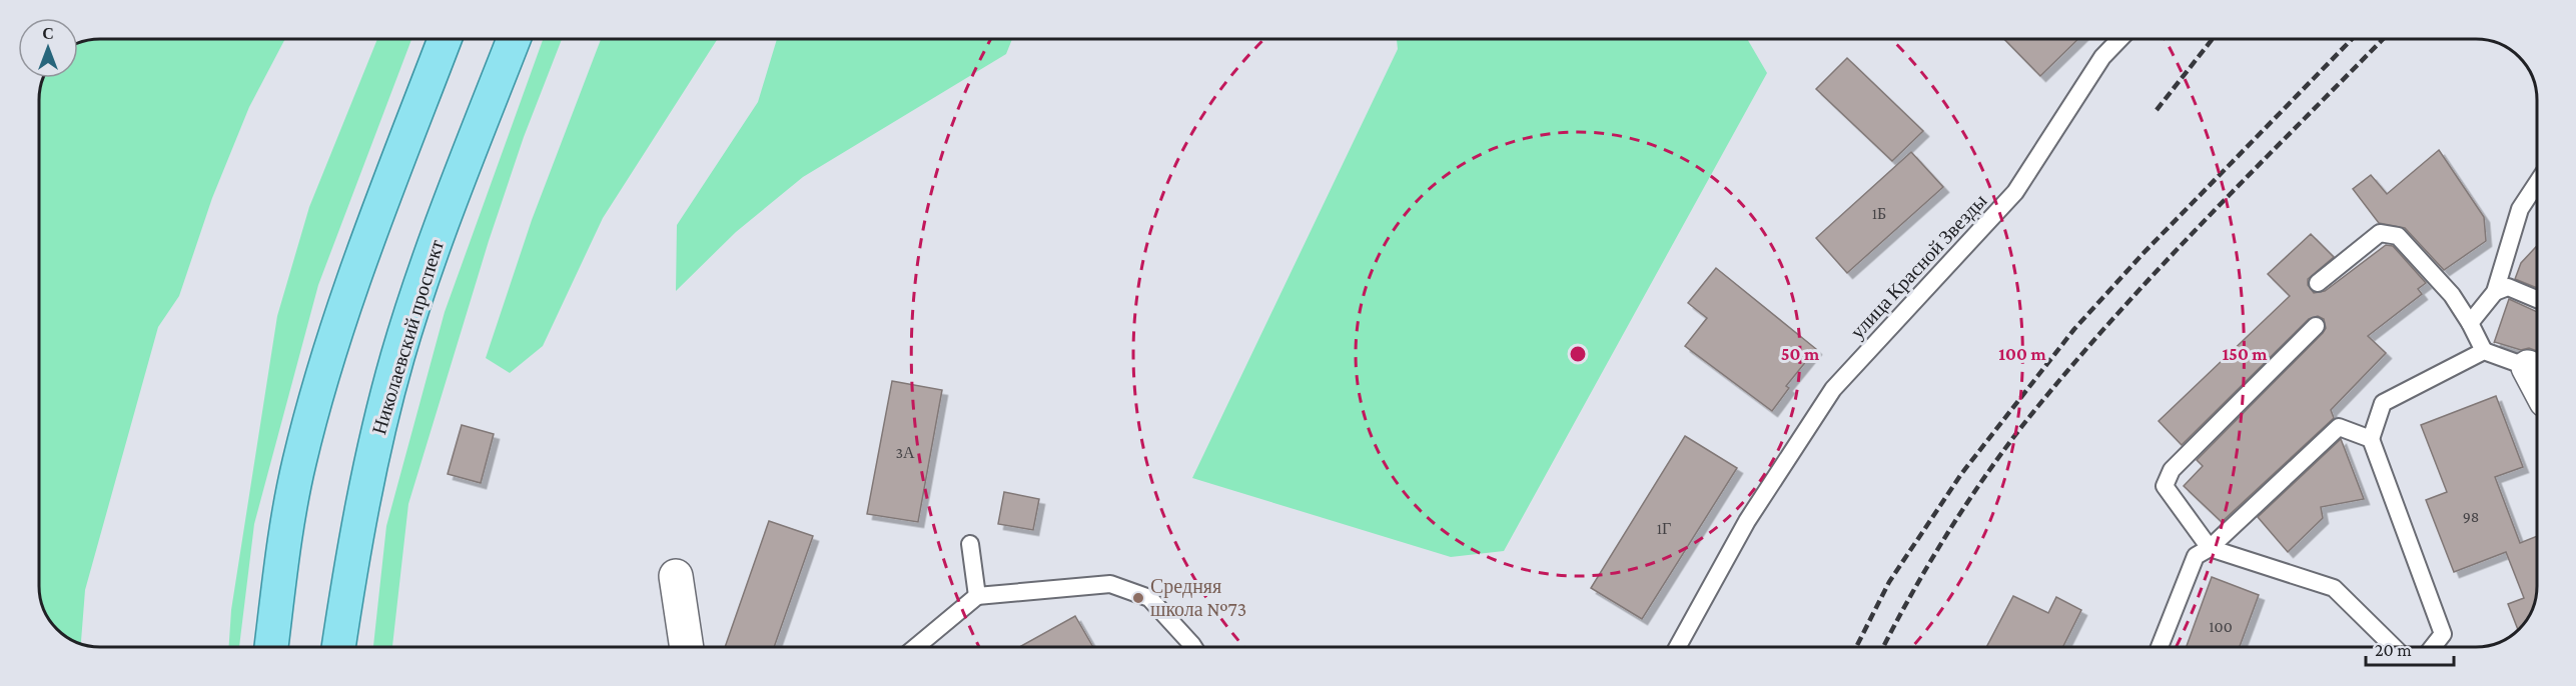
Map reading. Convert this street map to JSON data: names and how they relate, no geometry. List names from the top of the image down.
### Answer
{
  "streets": {
    "main road": ["Николаевский проспект"],
    "lane": ["улица Красной Звезды"]
  },
  "places": ["Средняя школа №73"],
  "house_numbers": [
    "1Б",
    "3А",
    "98",
    "1Г",
    "100"
  ],
  "scale_bar": "20 m",
  "north": "top",
  "rings": ["50 m", "100 m", "150 m"]
}
